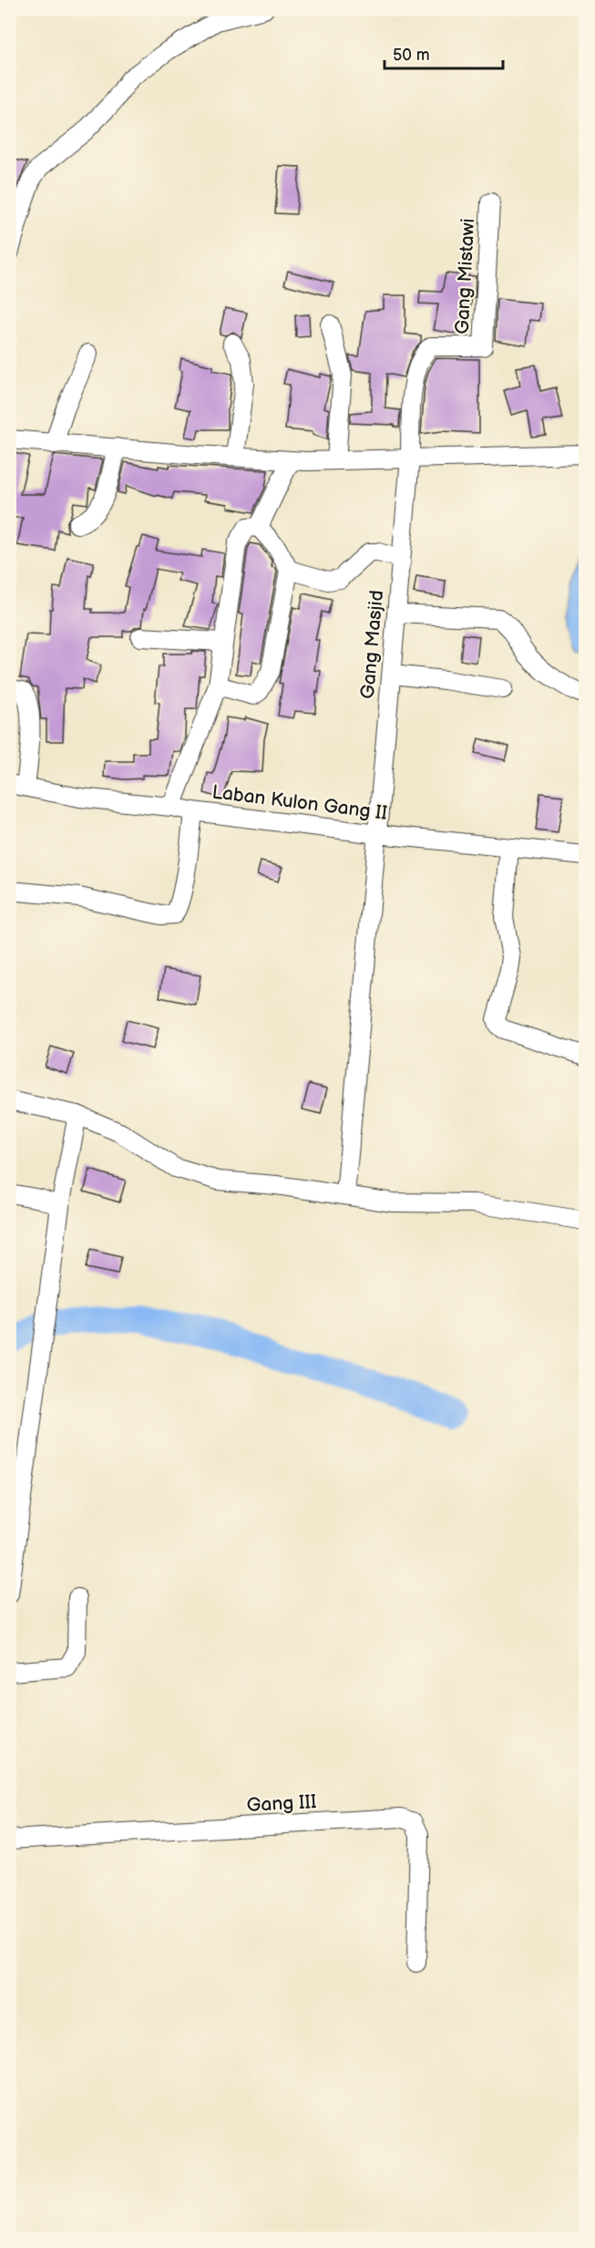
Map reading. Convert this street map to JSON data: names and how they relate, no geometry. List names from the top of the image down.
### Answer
{
  "streets": {
    "street": [
      "Gang Mistawi",
      "Gang Masjid",
      "Laban Kulon Gang II",
      "Gang III"
    ]
  },
  "crossings": [
    ["Gang Mistawi", "Gang Masjid"],
    ["Gang Masjid", "Laban Kulon Gang II"]
  ],
  "scale_bar": "50 m"
}
